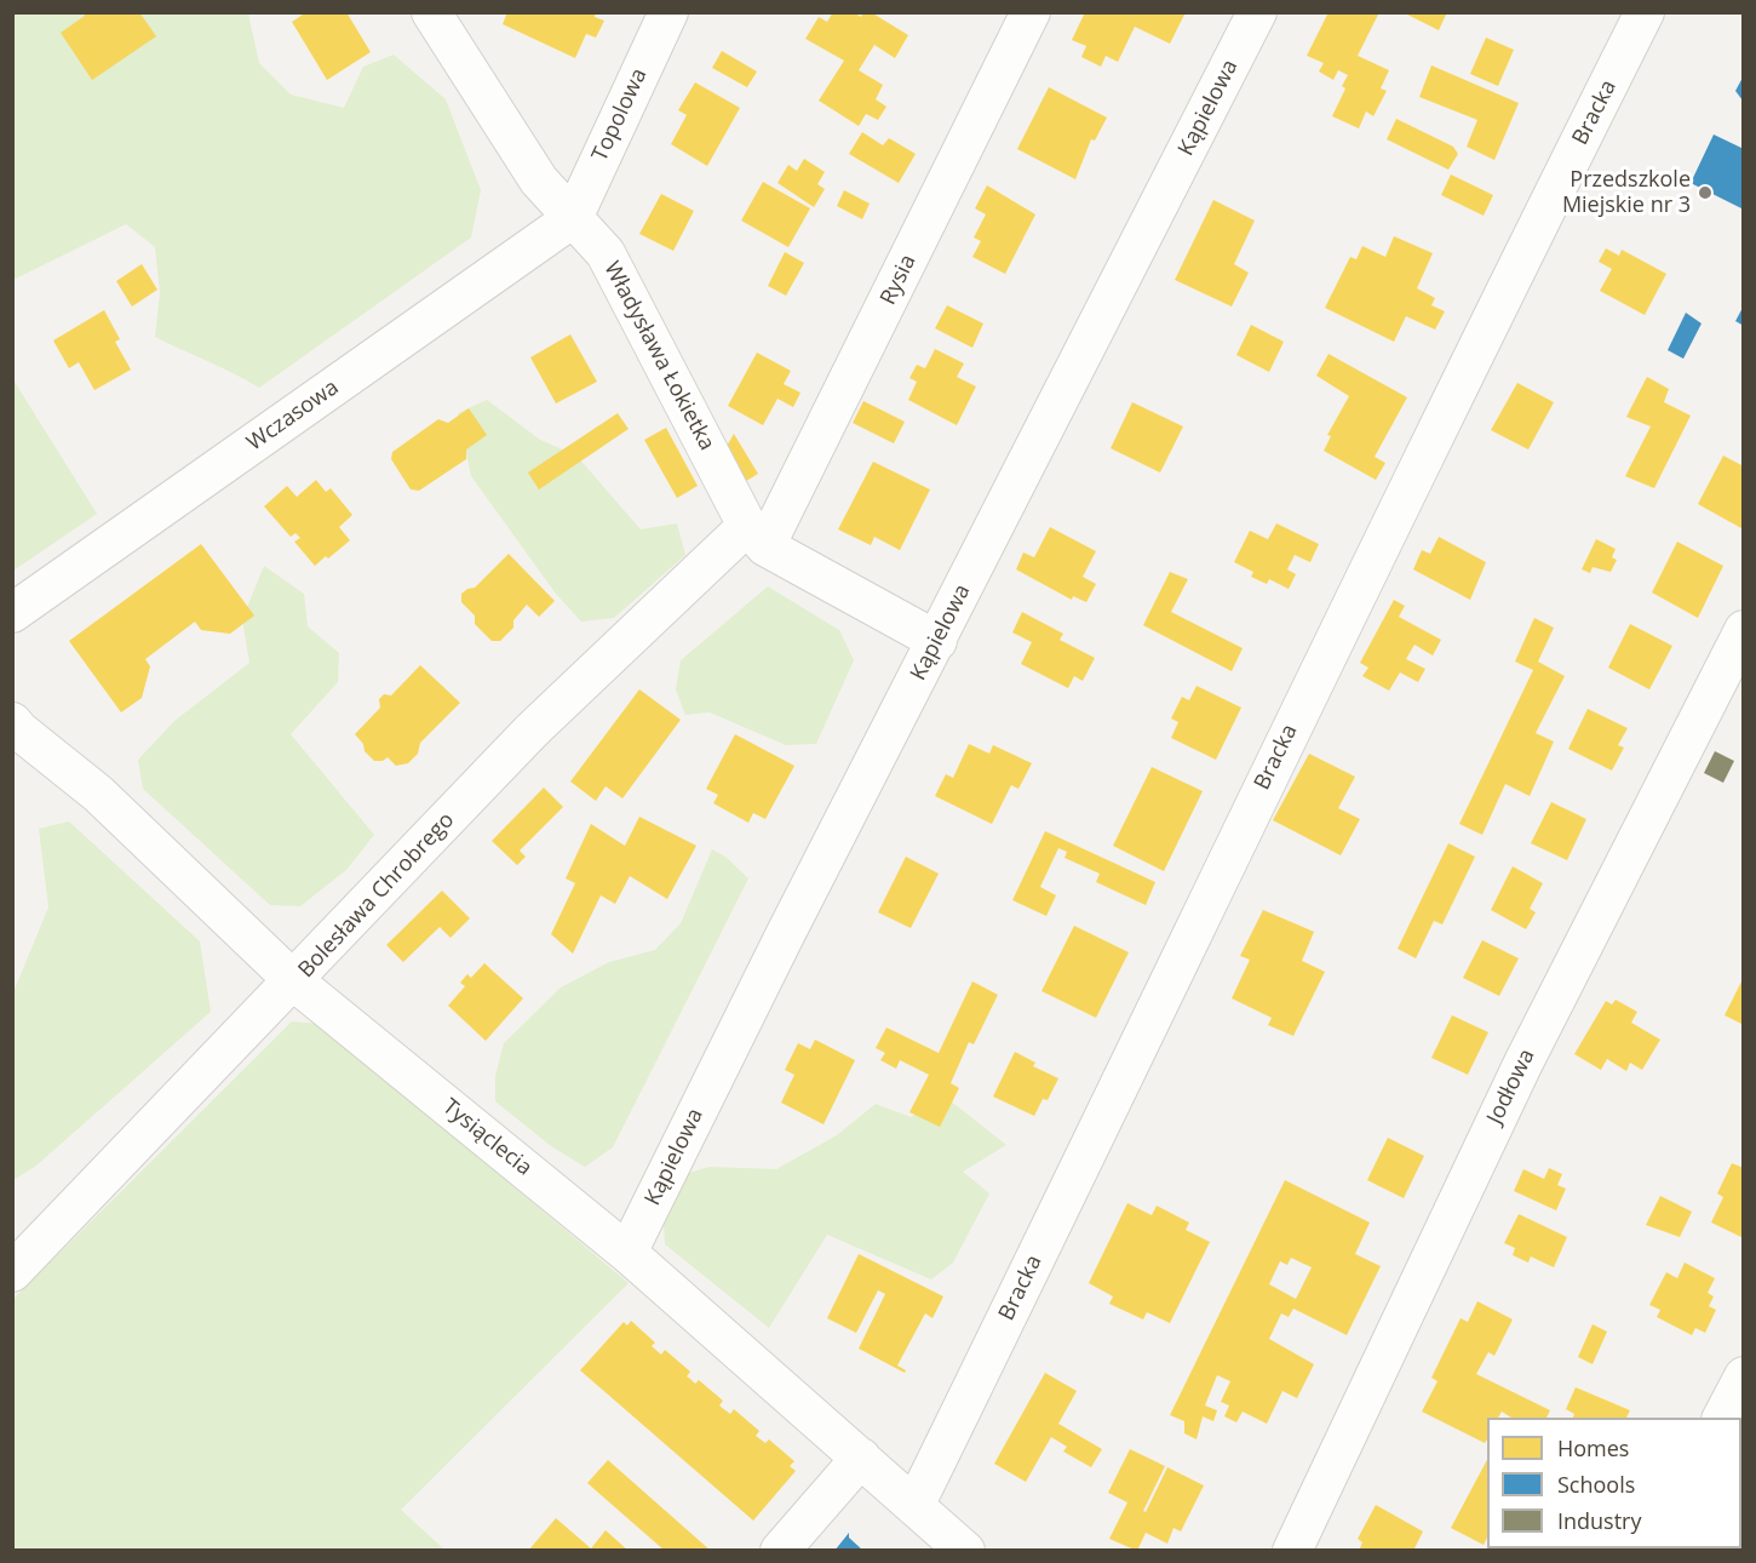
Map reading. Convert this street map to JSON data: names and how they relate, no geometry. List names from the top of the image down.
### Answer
{
  "streets": {
    "street": [
      "Kąpielowa",
      "Bracka",
      "Topolowa",
      "Rysia",
      "Władysława Łokietka",
      "Wczasowa",
      "Bolesława Chrobrego",
      "Jodłowa",
      "Tysiąclecia"
    ]
  },
  "crossings": [
    ["Kąpielowa", "Tysiąclecia"],
    ["Bracka", "Tysiąclecia"],
    ["Topolowa", "Władysława Łokietka"],
    ["Topolowa", "Wczasowa"],
    ["Rysia", "Władysława Łokietka"],
    ["Rysia", "Bolesława Chrobrego"],
    ["Władysława Łokietka", "Wczasowa"],
    ["Władysława Łokietka", "Bolesława Chrobrego"],
    ["Bolesława Chrobrego", "Tysiąclecia"]
  ],
  "places": ["Przedszkole Miejskie nr 3"],
  "legend": ["Homes", "Schools", "Industry"]
}
